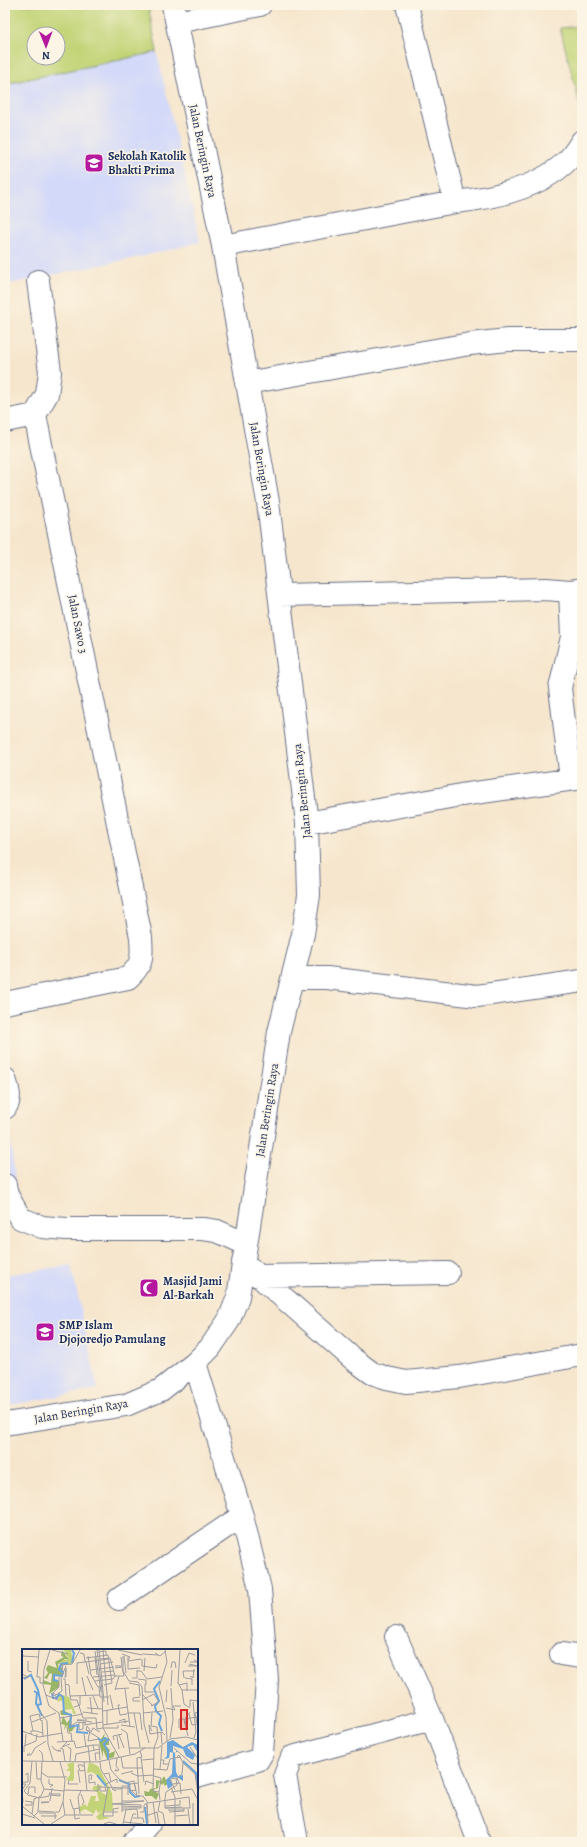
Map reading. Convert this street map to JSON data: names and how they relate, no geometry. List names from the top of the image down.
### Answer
{
  "streets": {
    "street": ["Jalan Beringin Raya", "Jalan Sawo 3"]
  },
  "places": {
    "school or university": ["Sekolah Katolik Bhakti Prima", "SMP Islam Djojoredjo Pamulang"],
    "mosque": ["Masjid Jami Al-Barkah"]
  },
  "north": "bottom"
}
